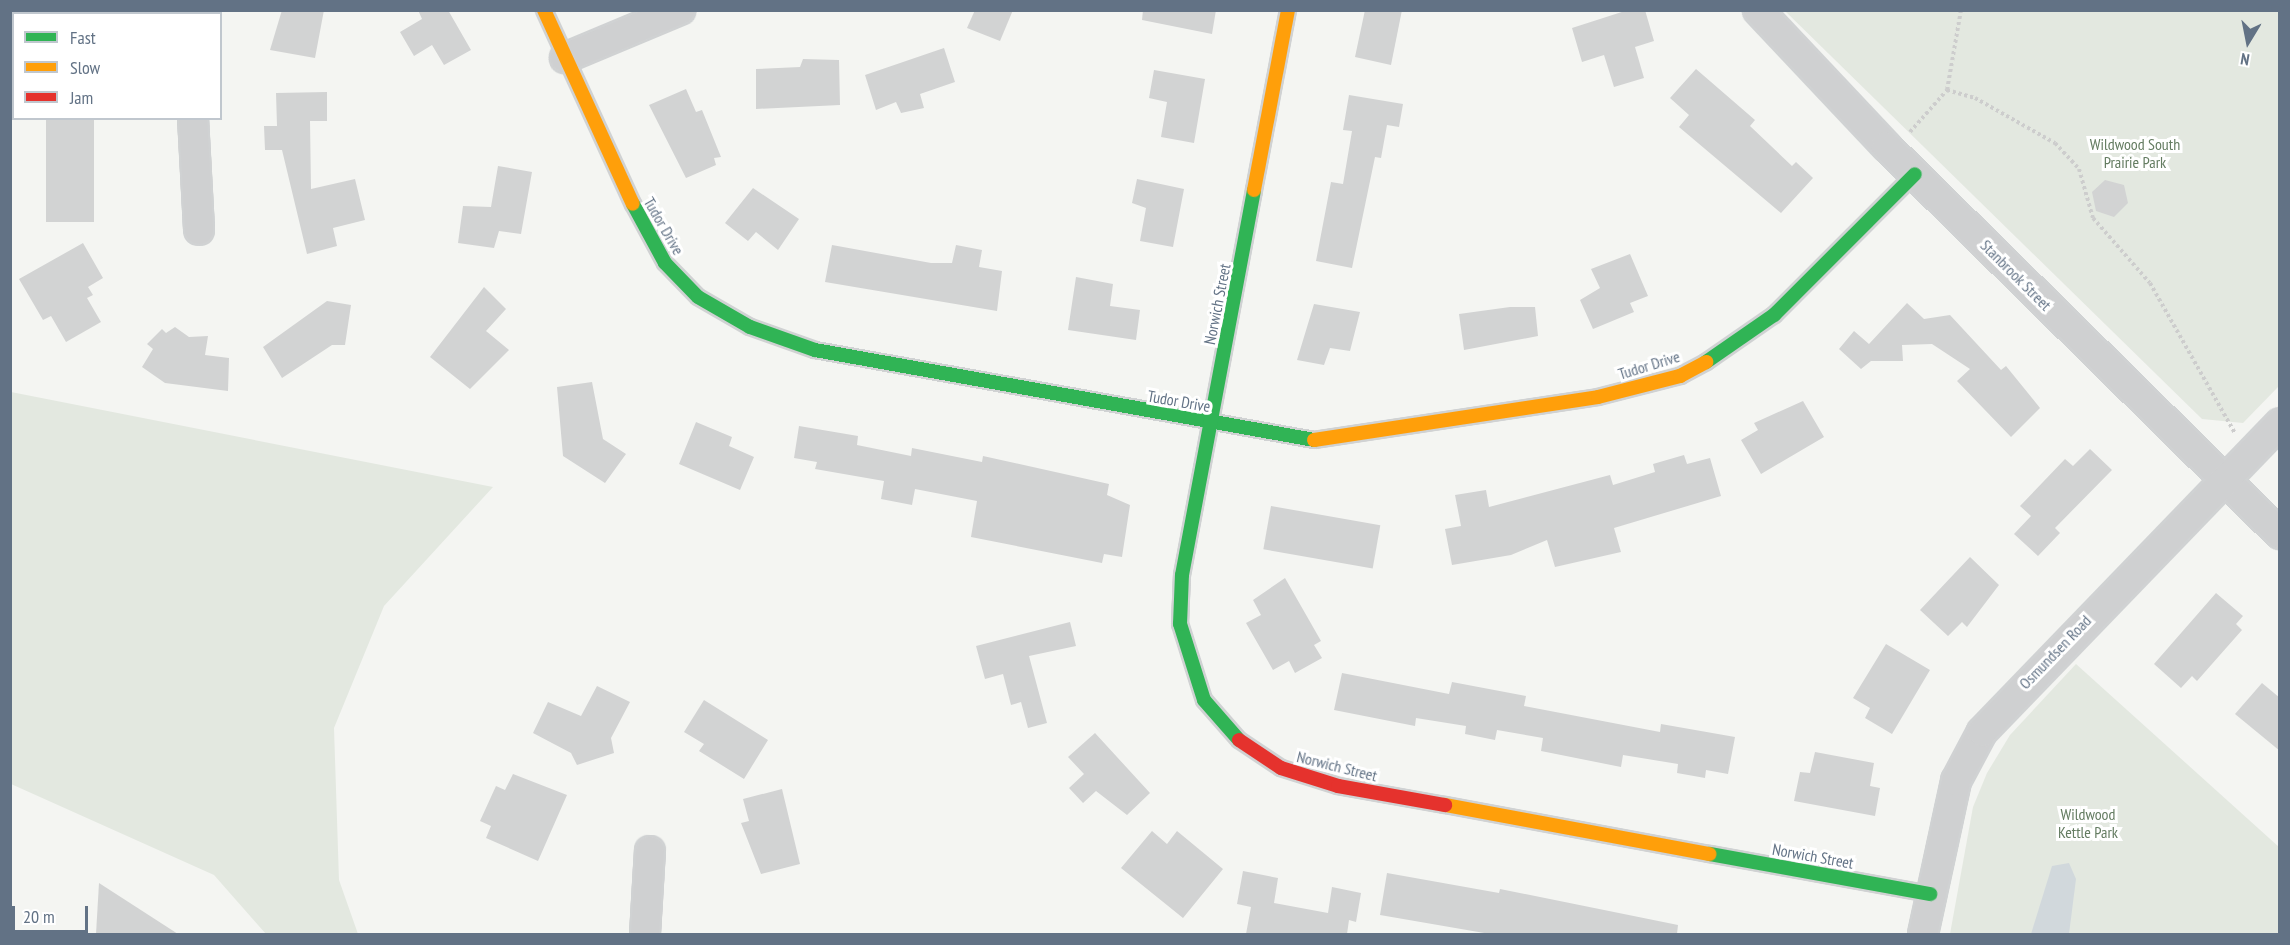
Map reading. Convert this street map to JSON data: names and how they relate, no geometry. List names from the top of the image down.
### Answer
{
  "streets": {
    "street": [
      "Tudor Drive",
      "Stanbrook Street",
      "Norwich Street",
      "Osmundsen Road"
    ]
  },
  "crossings": [
    ["Tudor Drive", "Stanbrook Street"],
    ["Tudor Drive", "Norwich Street"],
    ["Stanbrook Street", "Osmundsen Road"],
    ["Norwich Street", "Osmundsen Road"]
  ],
  "parks": ["Wildwood South Prairie Park", "Wildwood Kettle Park"],
  "legend": ["Fast", "Slow", "Jam"],
  "scale_bar": "20 m",
  "north": "bottom"
}
